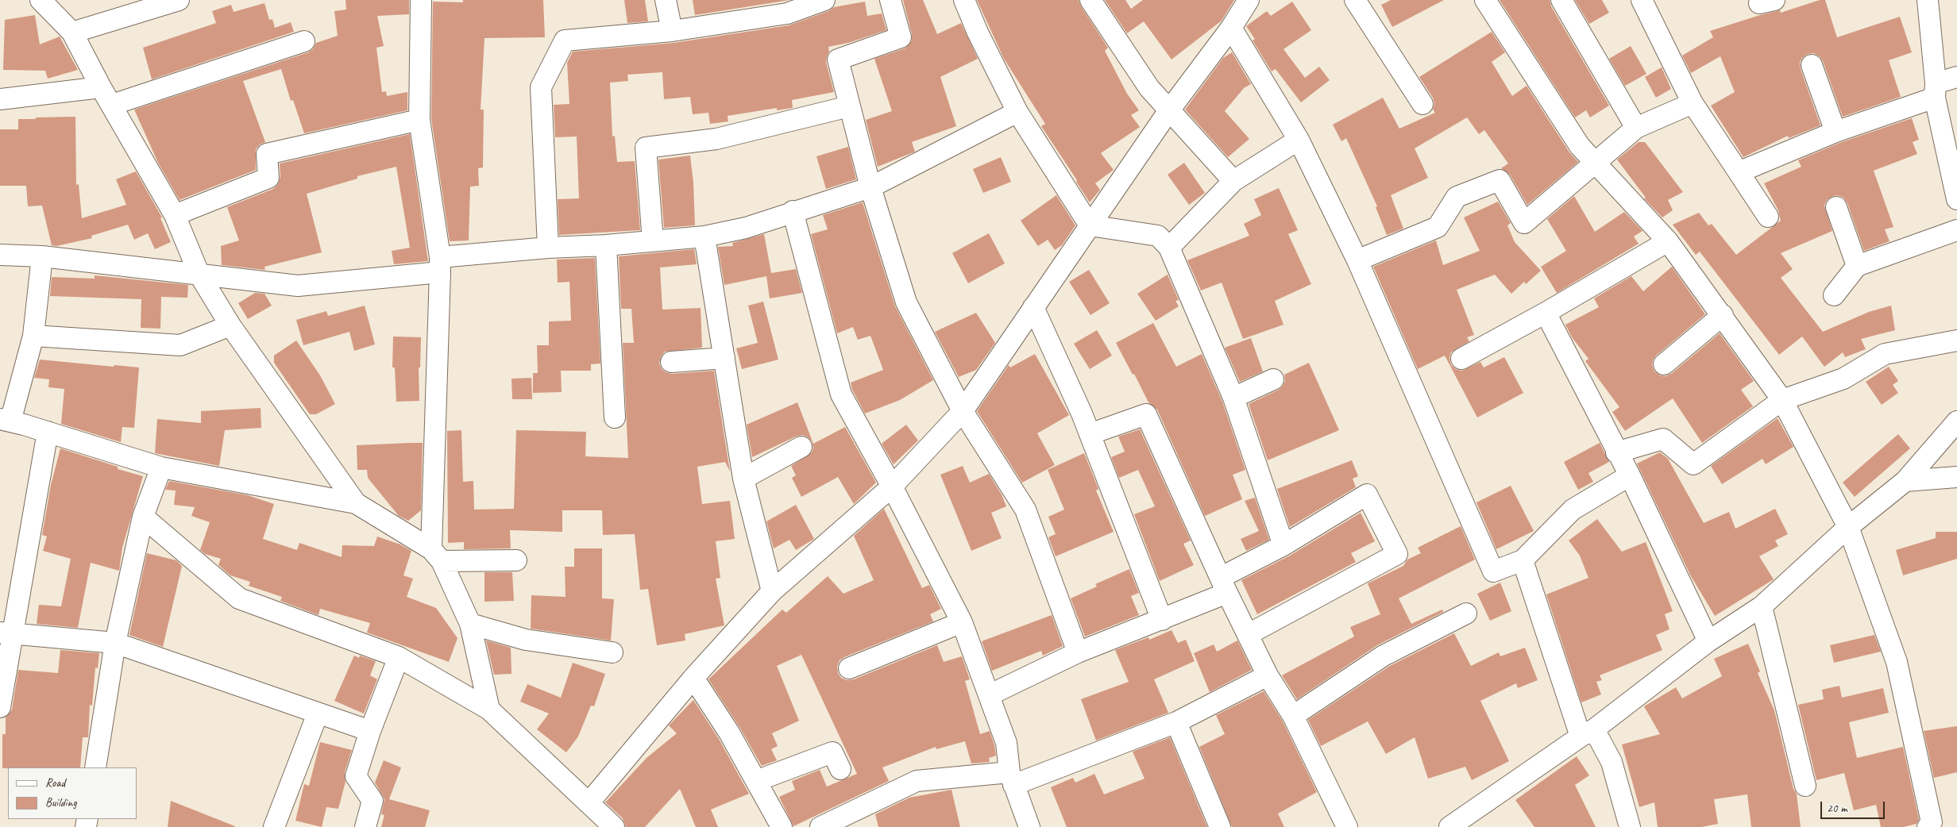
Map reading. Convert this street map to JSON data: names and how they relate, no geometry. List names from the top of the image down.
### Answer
{
  "legend": ["Road", "Building"],
  "scale_bar": "20 m"
}
